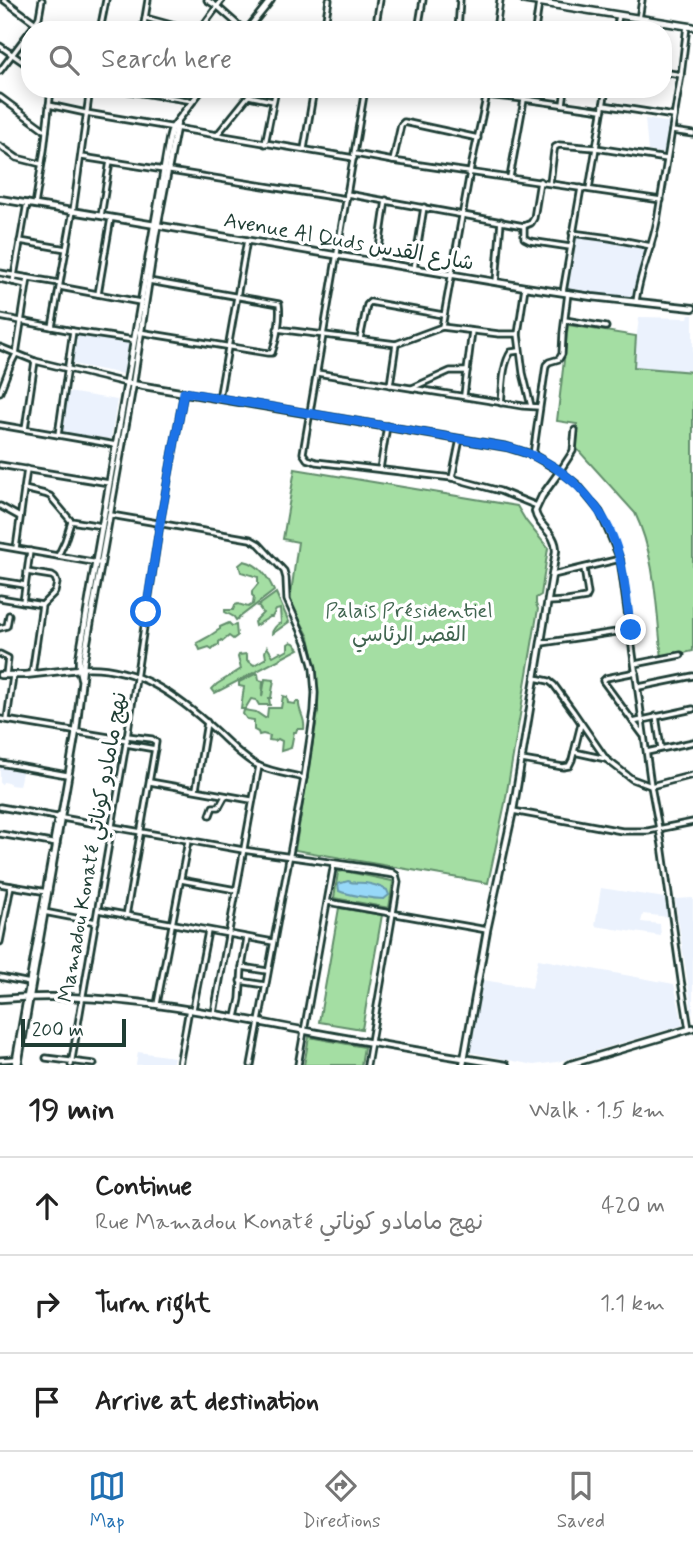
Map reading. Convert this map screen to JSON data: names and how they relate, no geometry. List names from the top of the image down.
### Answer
{
  "streets": {
    "street": ["Avenue Al Quds شارع القدس", "Mamadou Konaté نهج مامادو كوناتي"]
  },
  "parks": ["Palais Présidentiel القصر الرئاسي"],
  "scale_bar": "200 m",
  "page": {
    "search": "Search here",
    "scale": "200 m",
    "heading": ["19 min", "Walk · 1.5 km"],
    "list": [
      ["Continue", "Rue Mamadou Konaté نهج مامادو كوناتي", "420 m"],
      ["Turn right", "1.1 km"],
      "Arrive at destination"
    ],
    "nav": ["Map", "Directions", "Saved"]
  }
}
